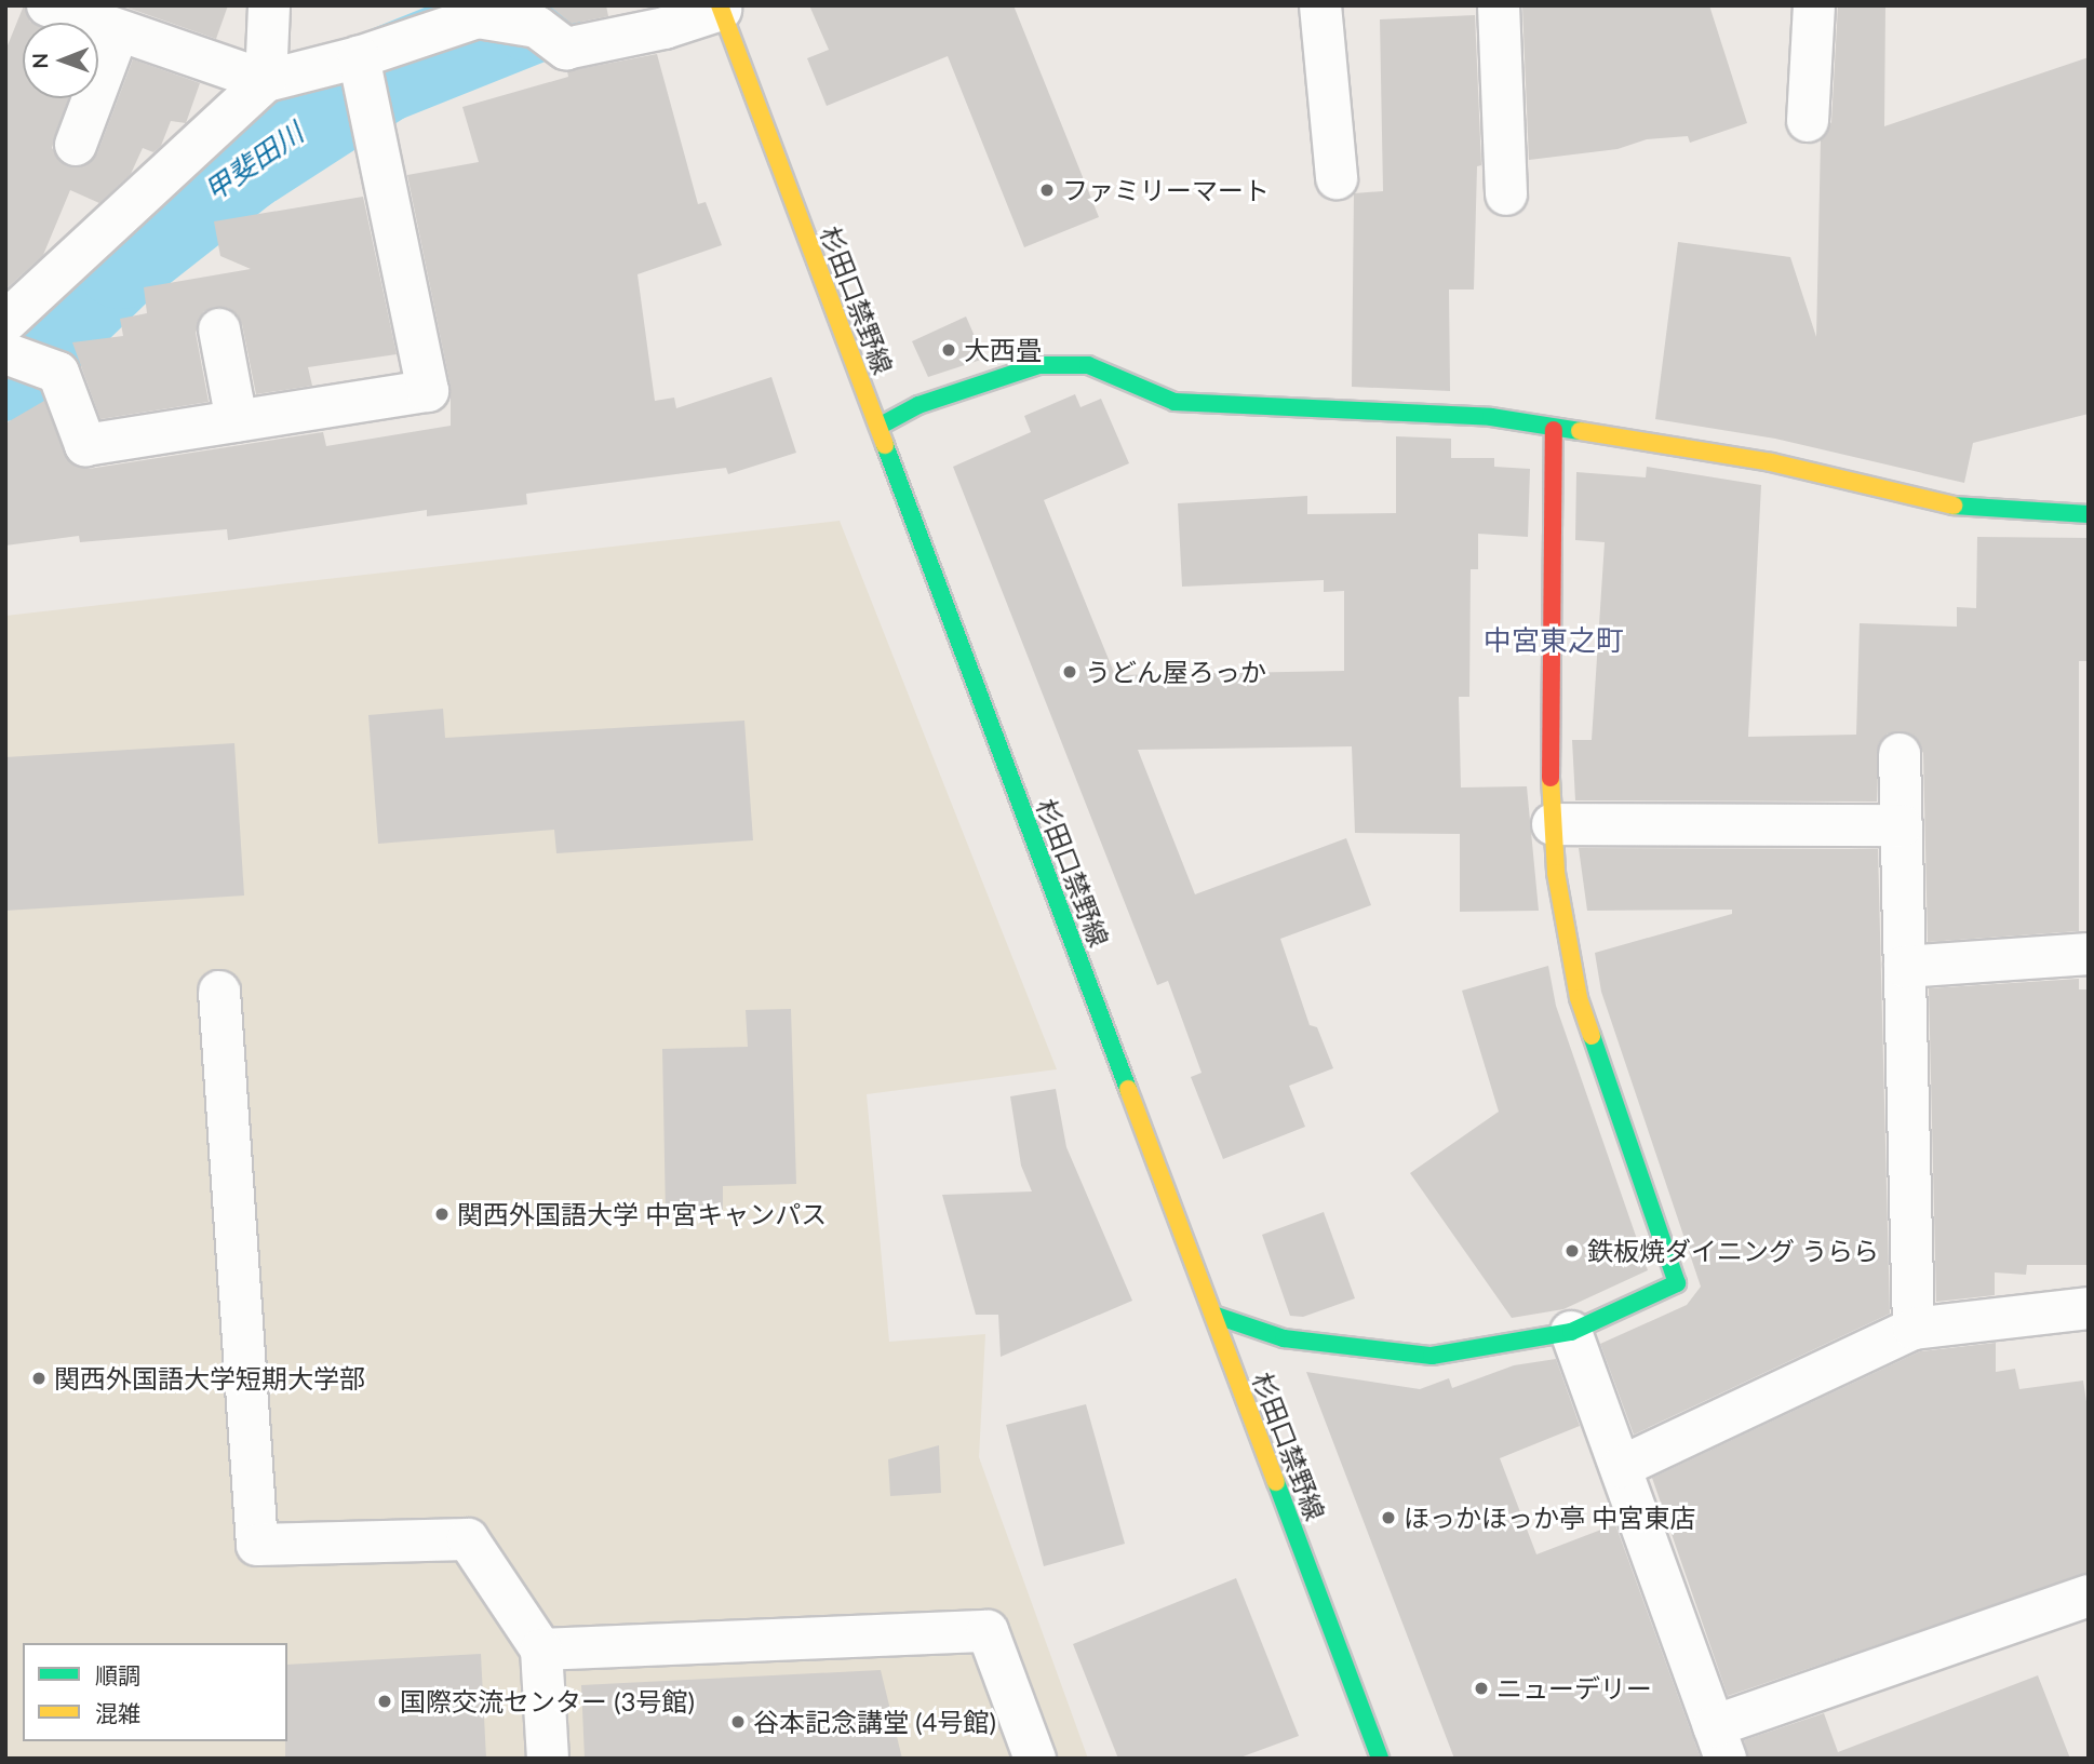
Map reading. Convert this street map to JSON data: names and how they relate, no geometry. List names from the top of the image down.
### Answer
{
  "streets": {
    "street": ["杉田口禁野線"]
  },
  "districts": ["中宮東之町"],
  "water": ["甲斐田川"],
  "places": [
    "ファミリーマート",
    "大西畳",
    "うどん屋ろっか",
    "関西外国語大学 中宮キャンパス",
    "鉄板焼ダイニング うらら",
    "関西外国語大学短期大学部",
    "ほっかほっか亭 中宮東店",
    "ニューデリー",
    "国際交流センター (3号館)",
    "谷本記念講堂 (4号館)"
  ],
  "legend": ["順調", "混雑"],
  "north": "left"
}
